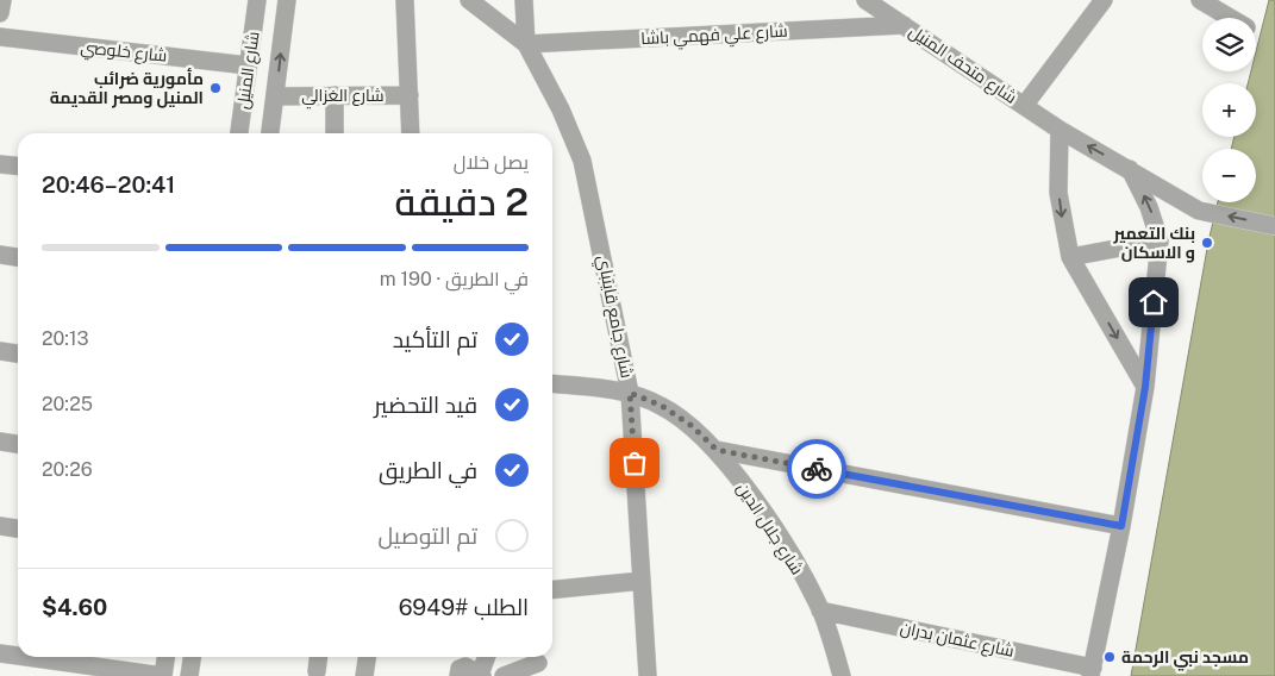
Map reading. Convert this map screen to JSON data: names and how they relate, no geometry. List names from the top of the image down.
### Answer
{
  "streets": {
    "street": [
      "شارع علي فهمي باشا",
      "شارع خلوصي",
      "شارع متحف المنيل",
      "شارع المنيل",
      "شارع الغزالي",
      "شارع جامع قايتباي",
      "شارع جلال الدين",
      "شارع عثمان بدران"
    ]
  },
  "crossings": [
    ["شارع علي فهمي باشا", "شارع متحف المنيل"],
    ["شارع علي فهمي باشا", "شارع جامع قايتباي"],
    ["شارع خلوصي", "شارع المنيل"],
    ["شارع المنيل", "شارع الغزالي"],
    ["شارع جامع قايتباي", "شارع جلال الدين"],
    ["شارع جلال الدين", "شارع عثمان بدران"]
  ],
  "one_way": ["شارع متحف المنيل"],
  "places": ["مأمورية ضرائب المنيل ومصر القديمة", "بنك التعمير و الاسكان", "مسجد نبي الرحمة"],
  "page": {
    "map_buttons": ["+", "−"],
    "heading": ["2 دقيقة", "يصل خلال", "20:41–20:46"],
    "panel": ["الطلب #6949", "$4.60"],
    "bar": "في الطريق · 190 m",
    "list": [
      ["تم التأكيد", "20:13"],
      ["قيد التحضير", "20:25"],
      ["في الطريق", "20:26"],
      "تم التوصيل"
    ]
  }
}
